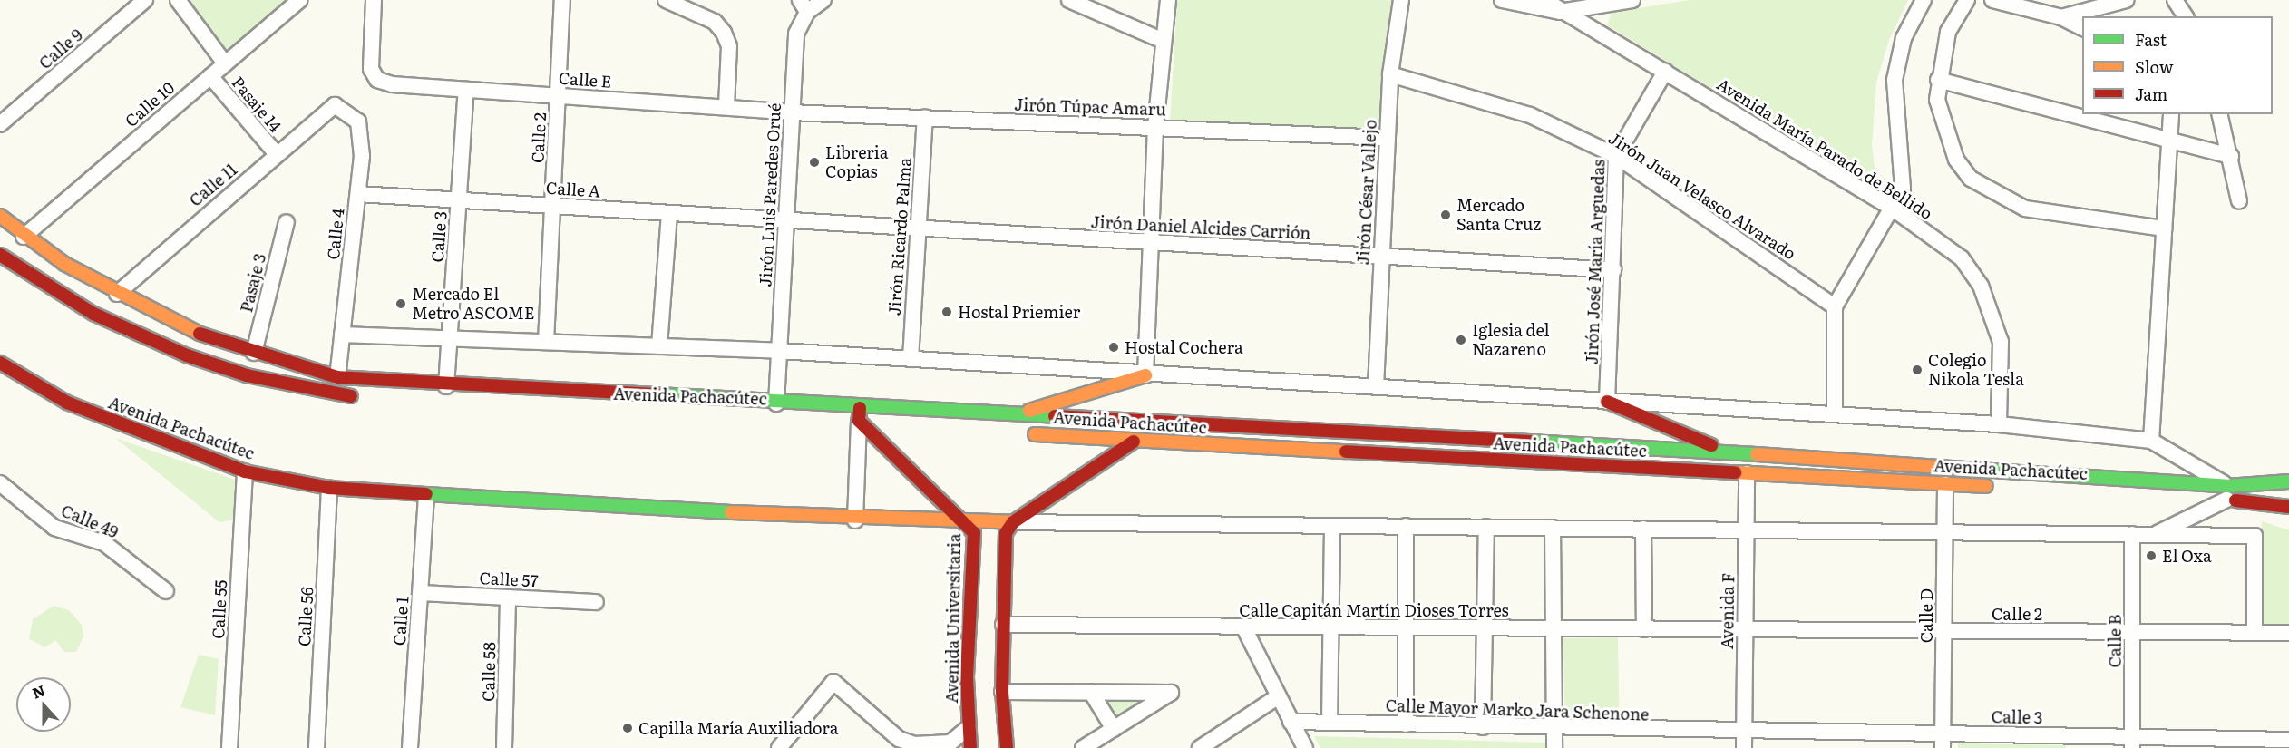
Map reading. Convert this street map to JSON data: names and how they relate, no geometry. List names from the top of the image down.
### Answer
{
  "streets": {
    "main road": ["Avenida Pachacútec", "Avenida Universitaria"],
    "street": [
      "Calle 9",
      "Calle E",
      "Calle 10",
      "Pasaje 14",
      "Jirón Túpac Amaru",
      "Calle 2",
      "Avenida María Parado de Bellido",
      "Calle 11",
      "Calle A",
      "Jirón César Vallejo",
      "Jirón Luis Paredes Orué",
      "Jirón Juan Velasco Alvarado",
      "Jirón Daniel Alcides Carrión",
      "Calle 4",
      "Calle 3",
      "Jirón Ricardo Palma",
      "Jirón José María Arguedas",
      "Pasaje 3",
      "Calle 49",
      "Calle 57",
      "Calle 55",
      "Calle Capitán Martín Dioses Torres",
      "Avenida F",
      "Calle D",
      "Calle 56",
      "Calle 1",
      "Calle B",
      "Calle 58",
      "Calle Mayor Marko Jara Schenone"
    ]
  },
  "crossings": [
    ["Calle E", "Jirón Túpac Amaru"],
    ["Calle E", "Calle 2"],
    ["Calle E", "Jirón Luis Paredes Orué"],
    ["Calle E", "Calle 3"],
    ["Calle 10", "Pasaje 14"],
    ["Calle 10", "Avenida Pachacútec"],
    ["Pasaje 14", "Calle 11"],
    ["Jirón Túpac Amaru", "Jirón César Vallejo"],
    ["Jirón Túpac Amaru", "Jirón Luis Paredes Orué"],
    ["Jirón Túpac Amaru", "Jirón Ricardo Palma"],
    ["Calle 2", "Calle A"],
    ["Calle 2", "Avenida Pachacútec"],
    ["Calle 2", "Calle Capitán Martín Dioses Torres"],
    ["Calle 2", "Avenida F"],
    ["Calle 2", "Calle D"],
    ["Calle 2", "Calle B"],
    ["Avenida María Parado de Bellido", "Jirón José María Arguedas"],
    ["Avenida María Parado de Bellido", "Avenida Pachacútec"],
    ["Calle 11", "Calle 4"],
    ["Calle 11", "Avenida Pachacútec"],
    ["Calle A", "Jirón Luis Paredes Orué"],
    ["Calle A", "Jirón Daniel Alcides Carrión"],
    ["Calle A", "Calle 4"],
    ["Calle A", "Calle 3"],
    ["Jirón César Vallejo", "Jirón Juan Velasco Alvarado"],
    ["Jirón César Vallejo", "Jirón Daniel Alcides Carrión"],
    ["Jirón César Vallejo", "Avenida Pachacútec"],
    ["Jirón Luis Paredes Orué", "Jirón Daniel Alcides Carrión"],
    ["Jirón Luis Paredes Orué", "Avenida Pachacútec"],
    ["Jirón Juan Velasco Alvarado", "Jirón José María Arguedas"],
    ["Jirón Daniel Alcides Carrión", "Jirón Ricardo Palma"],
    ["Jirón Daniel Alcides Carrión", "Jirón José María Arguedas"],
    ["Calle 4", "Avenida Pachacútec"],
    ["Calle 3", "Avenida Pachacútec"],
    ["Calle 3", "Avenida F"],
    ["Calle 3", "Calle D"],
    ["Calle 3", "Calle B"],
    ["Calle 3", "Calle Mayor Marko Jara Schenone"],
    ["Jirón Ricardo Palma", "Avenida Pachacútec"],
    ["Jirón José María Arguedas", "Avenida Pachacútec"],
    ["Pasaje 3", "Avenida Pachacútec"],
    ["Avenida Pachacútec", "Calle 55"],
    ["Avenida Pachacútec", "Avenida F"],
    ["Avenida Pachacútec", "Calle D"],
    ["Avenida Pachacútec", "Calle 56"],
    ["Avenida Pachacútec", "Avenida Universitaria"],
    ["Avenida Pachacútec", "Calle 1"],
    ["Avenida Pachacútec", "Calle B"],
    ["Calle 57", "Calle 1"],
    ["Calle 57", "Calle 58"],
    ["Calle Capitán Martín Dioses Torres", "Avenida F"],
    ["Avenida F", "Calle Mayor Marko Jara Schenone"]
  ],
  "places": [
    "Libreria Copias",
    "Mercado Santa Cruz",
    "Mercado El Metro ASCOME",
    "Hostal Priemier",
    "Iglesia del Nazareno",
    "Hostal Cochera",
    "Colegio Nikola Tesla",
    "El Oxa",
    "Capilla María Auxiliadora"
  ],
  "legend": ["Fast", "Slow", "Jam"],
  "north": "top"
}
